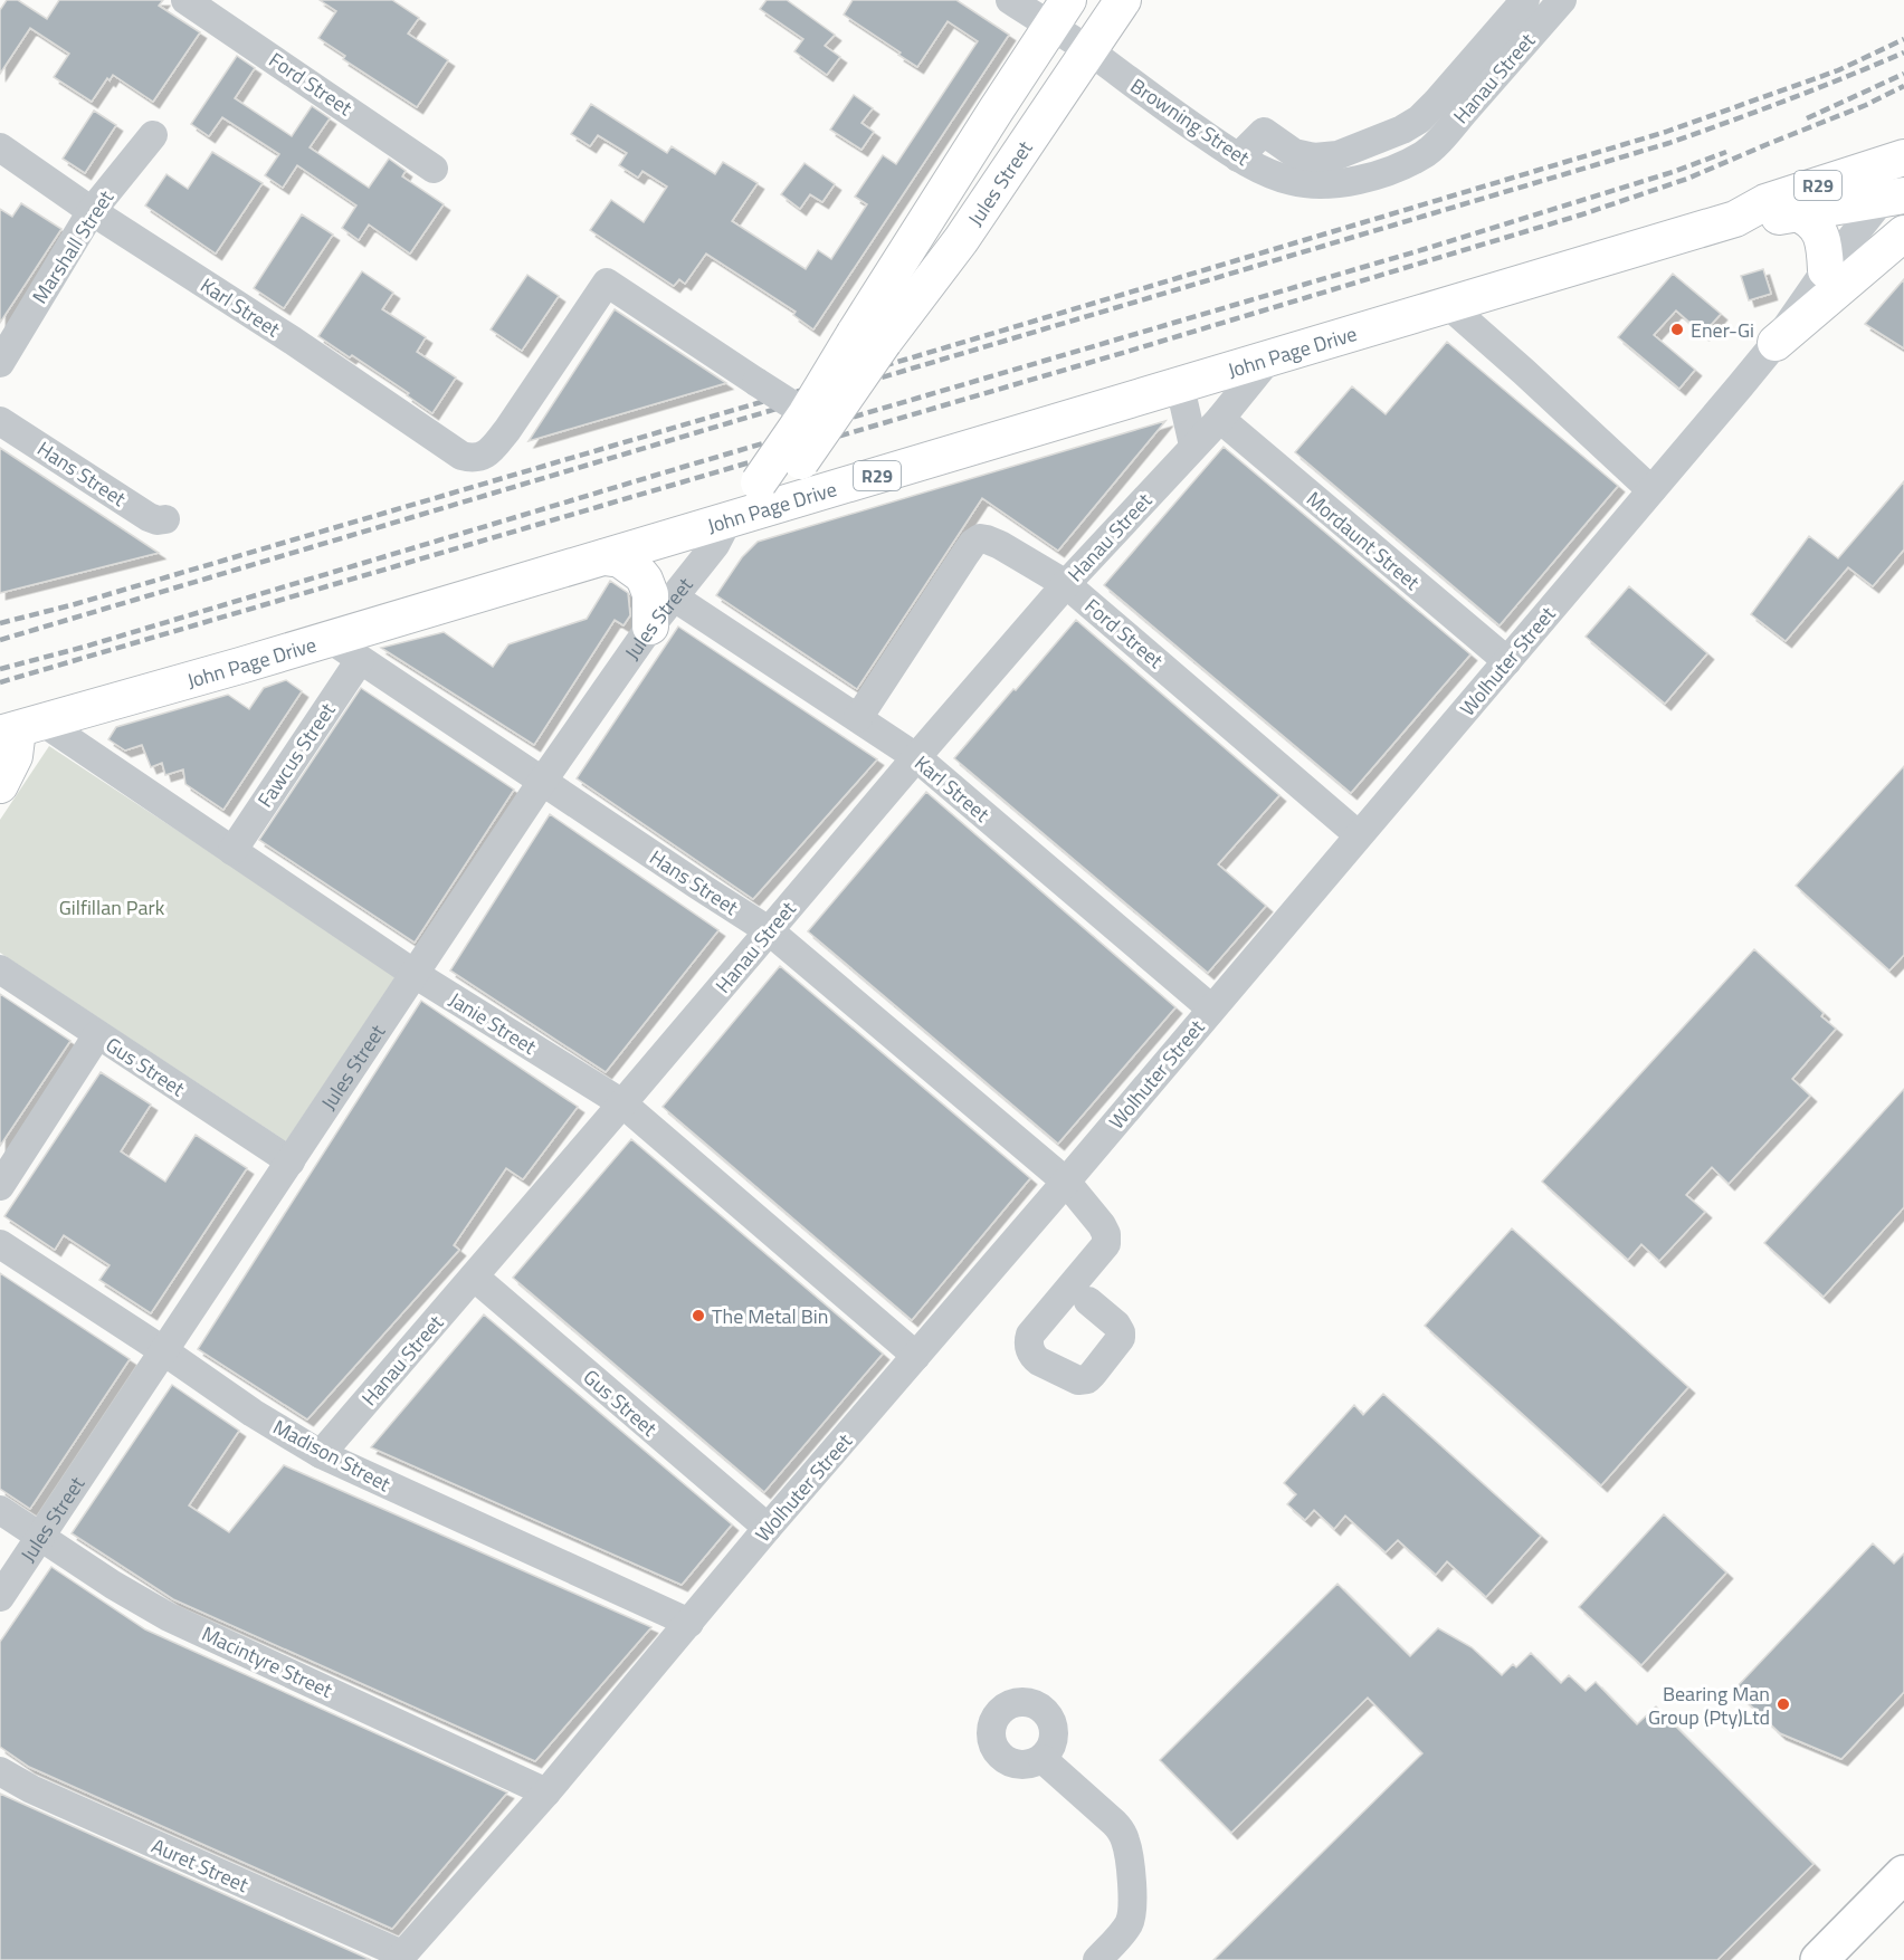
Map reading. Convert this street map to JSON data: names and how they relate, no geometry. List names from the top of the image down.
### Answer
{
  "streets": {
    "main road": ["Jules Street", "R29", "John Page Drive"],
    "street": [
      "Hanau Street",
      "Ford Street",
      "Browning Street",
      "Marshall Street",
      "Karl Street",
      "Hans Street",
      "Mordaunt Street",
      "Wolhuter Street",
      "Fawcus Street",
      "Janie Street",
      "Gus Street",
      "Madison Street",
      "Macintyre Street",
      "Auret Street"
    ]
  },
  "crossings": [
    ["Hanau Street", "Ford Street"],
    ["Hanau Street", "Browning Street"],
    ["Hanau Street", "Karl Street"],
    ["Hanau Street", "John Page Drive"],
    ["Hanau Street", "Hans Street"],
    ["Hanau Street", "Mordaunt Street"],
    ["Hanau Street", "Janie Street"],
    ["Hanau Street", "Gus Street"],
    ["Hanau Street", "Madison Street"],
    ["Ford Street", "Karl Street"],
    ["Ford Street", "Wolhuter Street"],
    ["Browning Street", "Jules Street"],
    ["Jules Street", "Karl Street"],
    ["Jules Street", "John Page Drive"],
    ["Jules Street", "Hans Street"],
    ["Jules Street", "Janie Street"],
    ["Jules Street", "Gus Street"],
    ["Jules Street", "Madison Street"],
    ["Jules Street", "Macintyre Street"],
    ["Marshall Street", "Karl Street"],
    ["Karl Street", "Wolhuter Street"],
    ["John Page Drive", "Hans Street"],
    ["John Page Drive", "Wolhuter Street"],
    ["John Page Drive", "Janie Street"],
    ["Hans Street", "Wolhuter Street"],
    ["Hans Street", "Fawcus Street"],
    ["Mordaunt Street", "Wolhuter Street"],
    ["Wolhuter Street", "Janie Street"],
    ["Wolhuter Street", "Gus Street"],
    ["Wolhuter Street", "Madison Street"],
    ["Wolhuter Street", "Macintyre Street"],
    ["Wolhuter Street", "Auret Street"],
    ["Fawcus Street", "Janie Street"]
  ],
  "parks": ["Gilfillan Park"],
  "places": ["Ener-Gi", "The Metal Bin", "Bearing Man Group (Pty)Ltd"]
}
